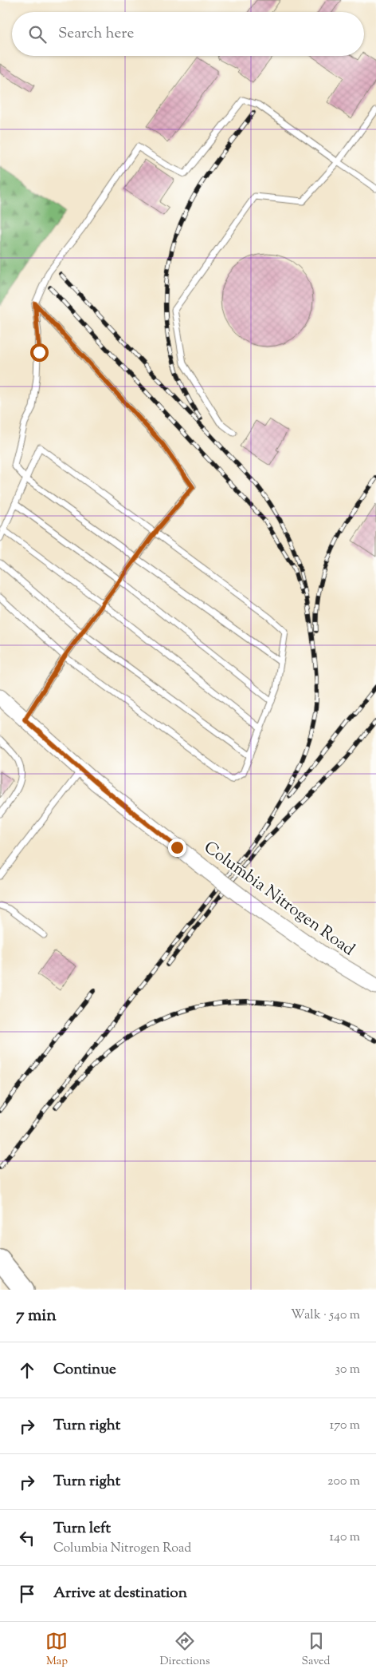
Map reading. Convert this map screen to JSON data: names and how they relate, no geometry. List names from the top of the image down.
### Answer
{
  "streets": {
    "street": ["Columbia Nitrogen Road"]
  },
  "page": {
    "search": "Search here",
    "heading": ["7 min", "Walk · 540 m"],
    "list": [
      ["Continue", "30 m"],
      ["Turn right", "170 m"],
      ["Turn right", "200 m"],
      ["Turn left", "Columbia Nitrogen Road", "140 m"],
      "Arrive at destination"
    ],
    "nav": ["Map", "Directions", "Saved"]
  }
}
